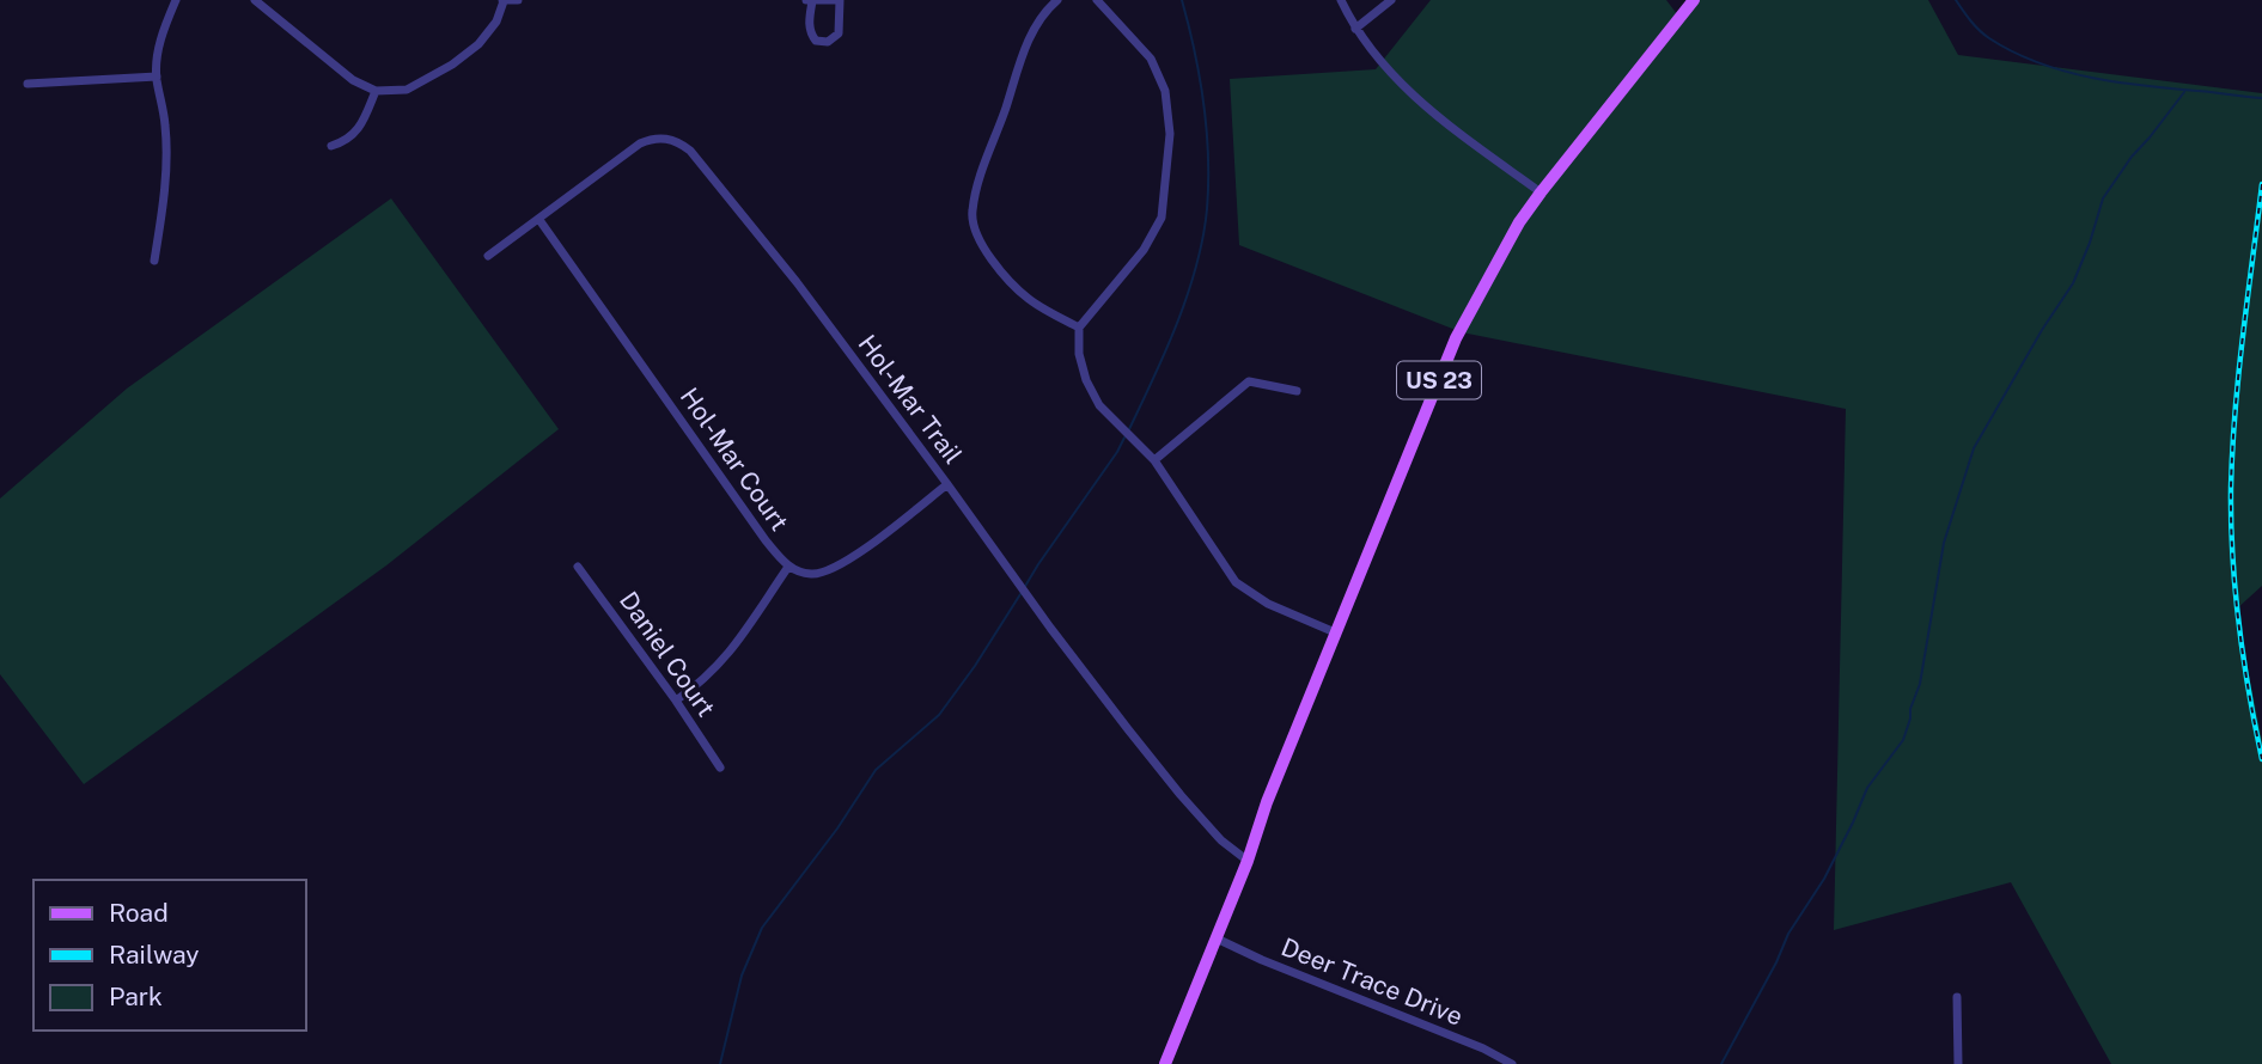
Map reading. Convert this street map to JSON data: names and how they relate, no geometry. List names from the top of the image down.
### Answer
{
  "streets": {
    "main road": ["US 23"],
    "street": [
      "Hol-Mar Trail",
      "Hol-Mar Court",
      "Daniel Court",
      "Deer Trace Drive"
    ]
  },
  "crossings": [
    ["US 23", "Hol-Mar Trail"],
    ["US 23", "Deer Trace Drive"],
    ["Hol-Mar Trail", "Hol-Mar Court"]
  ],
  "legend": ["Road", "Railway", "Park"]
}
